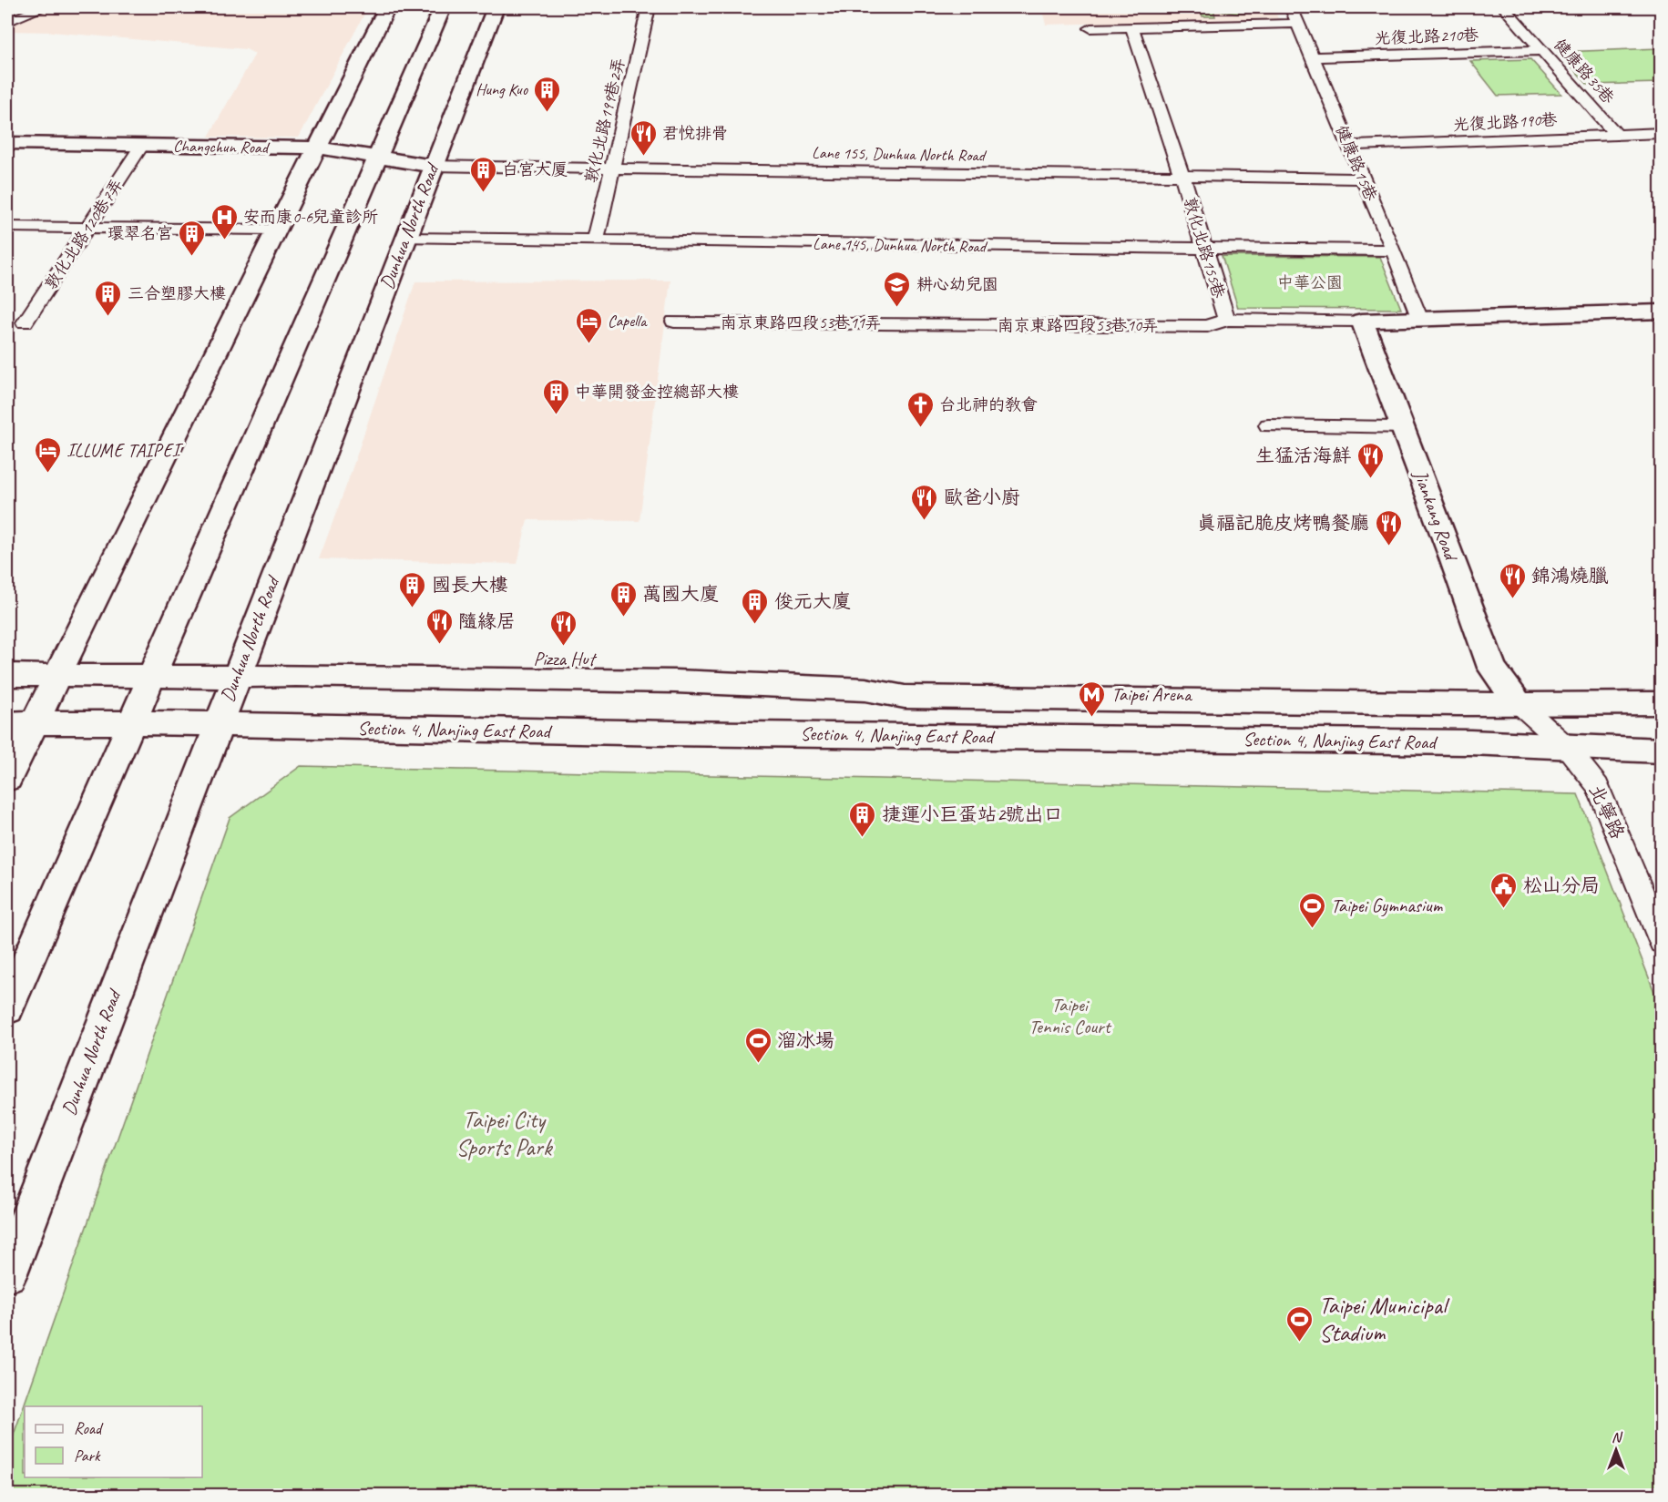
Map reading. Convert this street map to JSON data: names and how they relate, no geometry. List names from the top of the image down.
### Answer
{
  "streets": {
    "main road": [
      "Changchun Road",
      "Dunhua North Road",
      "Jiankang Road",
      "Section 4, Nanjing East Road"
    ],
    "street": [
      "光復北路210巷",
      "健康路35巷",
      "敦化北路199巷2弄",
      "光復北路190巷",
      "Lane 155, Dunhua North Road",
      "健康路15巷",
      "敦化北路120巷7弄",
      "Lane 145, Dunhua North Road",
      "敦化北路155巷",
      "南京東路四段53巷11弄",
      "南京東路四段53巷10弄",
      "北寧路"
    ]
  },
  "crossings": [
    ["光復北路210巷", "健康路35巷"],
    ["光復北路210巷", "健康路15巷"],
    ["健康路35巷", "光復北路190巷"],
    ["敦化北路199巷2弄", "Lane 155, Dunhua North Road"],
    ["敦化北路199巷2弄", "Lane 145, Dunhua North Road"],
    ["光復北路190巷", "健康路15巷"],
    ["Changchun Road", "Lane 155, Dunhua North Road"],
    ["Changchun Road", "Dunhua North Road"],
    ["Changchun Road", "敦化北路120巷7弄"],
    ["Lane 155, Dunhua North Road", "健康路15巷"],
    ["Lane 155, Dunhua North Road", "Dunhua North Road"],
    ["Lane 155, Dunhua North Road", "敦化北路155巷"],
    ["健康路15巷", "Lane 145, Dunhua North Road"],
    ["Dunhua North Road", "Lane 145, Dunhua North Road"],
    ["Dunhua North Road", "Section 4, Nanjing East Road"],
    ["Lane 145, Dunhua North Road", "敦化北路155巷"],
    ["敦化北路155巷", "南京東路四段53巷10弄"],
    ["南京東路四段53巷11弄", "南京東路四段53巷10弄"],
    ["Jiankang Road", "Section 4, Nanjing East Road"],
    ["Jiankang Road", "北寧路"],
    ["Section 4, Nanjing East Road", "北寧路"]
  ],
  "parks": ["中華公園", "Taipei Tennis Court", "Taipei City Sports Park"],
  "places": {
    "building": [
      "Hung Kuo",
      "白宫大厦",
      "環翠名宮",
      "三合塑膠大樓",
      "中華開發金控總部大樓",
      "國長大樓",
      "萬國大廈",
      "俊元大廈",
      "捷運小巨蛋站2號出口"
    ],
    "restaurant": [
      "君悅排骨",
      "生猛活海鮮",
      "歐爸小廚",
      "真福記脆皮烤鴨餐廳",
      "錦鴻燒臘",
      "隨緣居",
      "Pizza Hut"
    ],
    "hospital": ["安而康0-6兒童診所"],
    "school or university": ["耕心幼兒園"],
    "hotel": ["Capella", "ILLUME TAIPEI"],
    "church": ["台北神的教會"],
    "metro station": ["Taipei Arena"],
    "public building": ["松山分局"],
    "sports": ["Taipei Gymnasium", "溜冰場", "Taipei Municipal Stadium"]
  },
  "legend": ["Road", "Park"],
  "north": "top"
}
